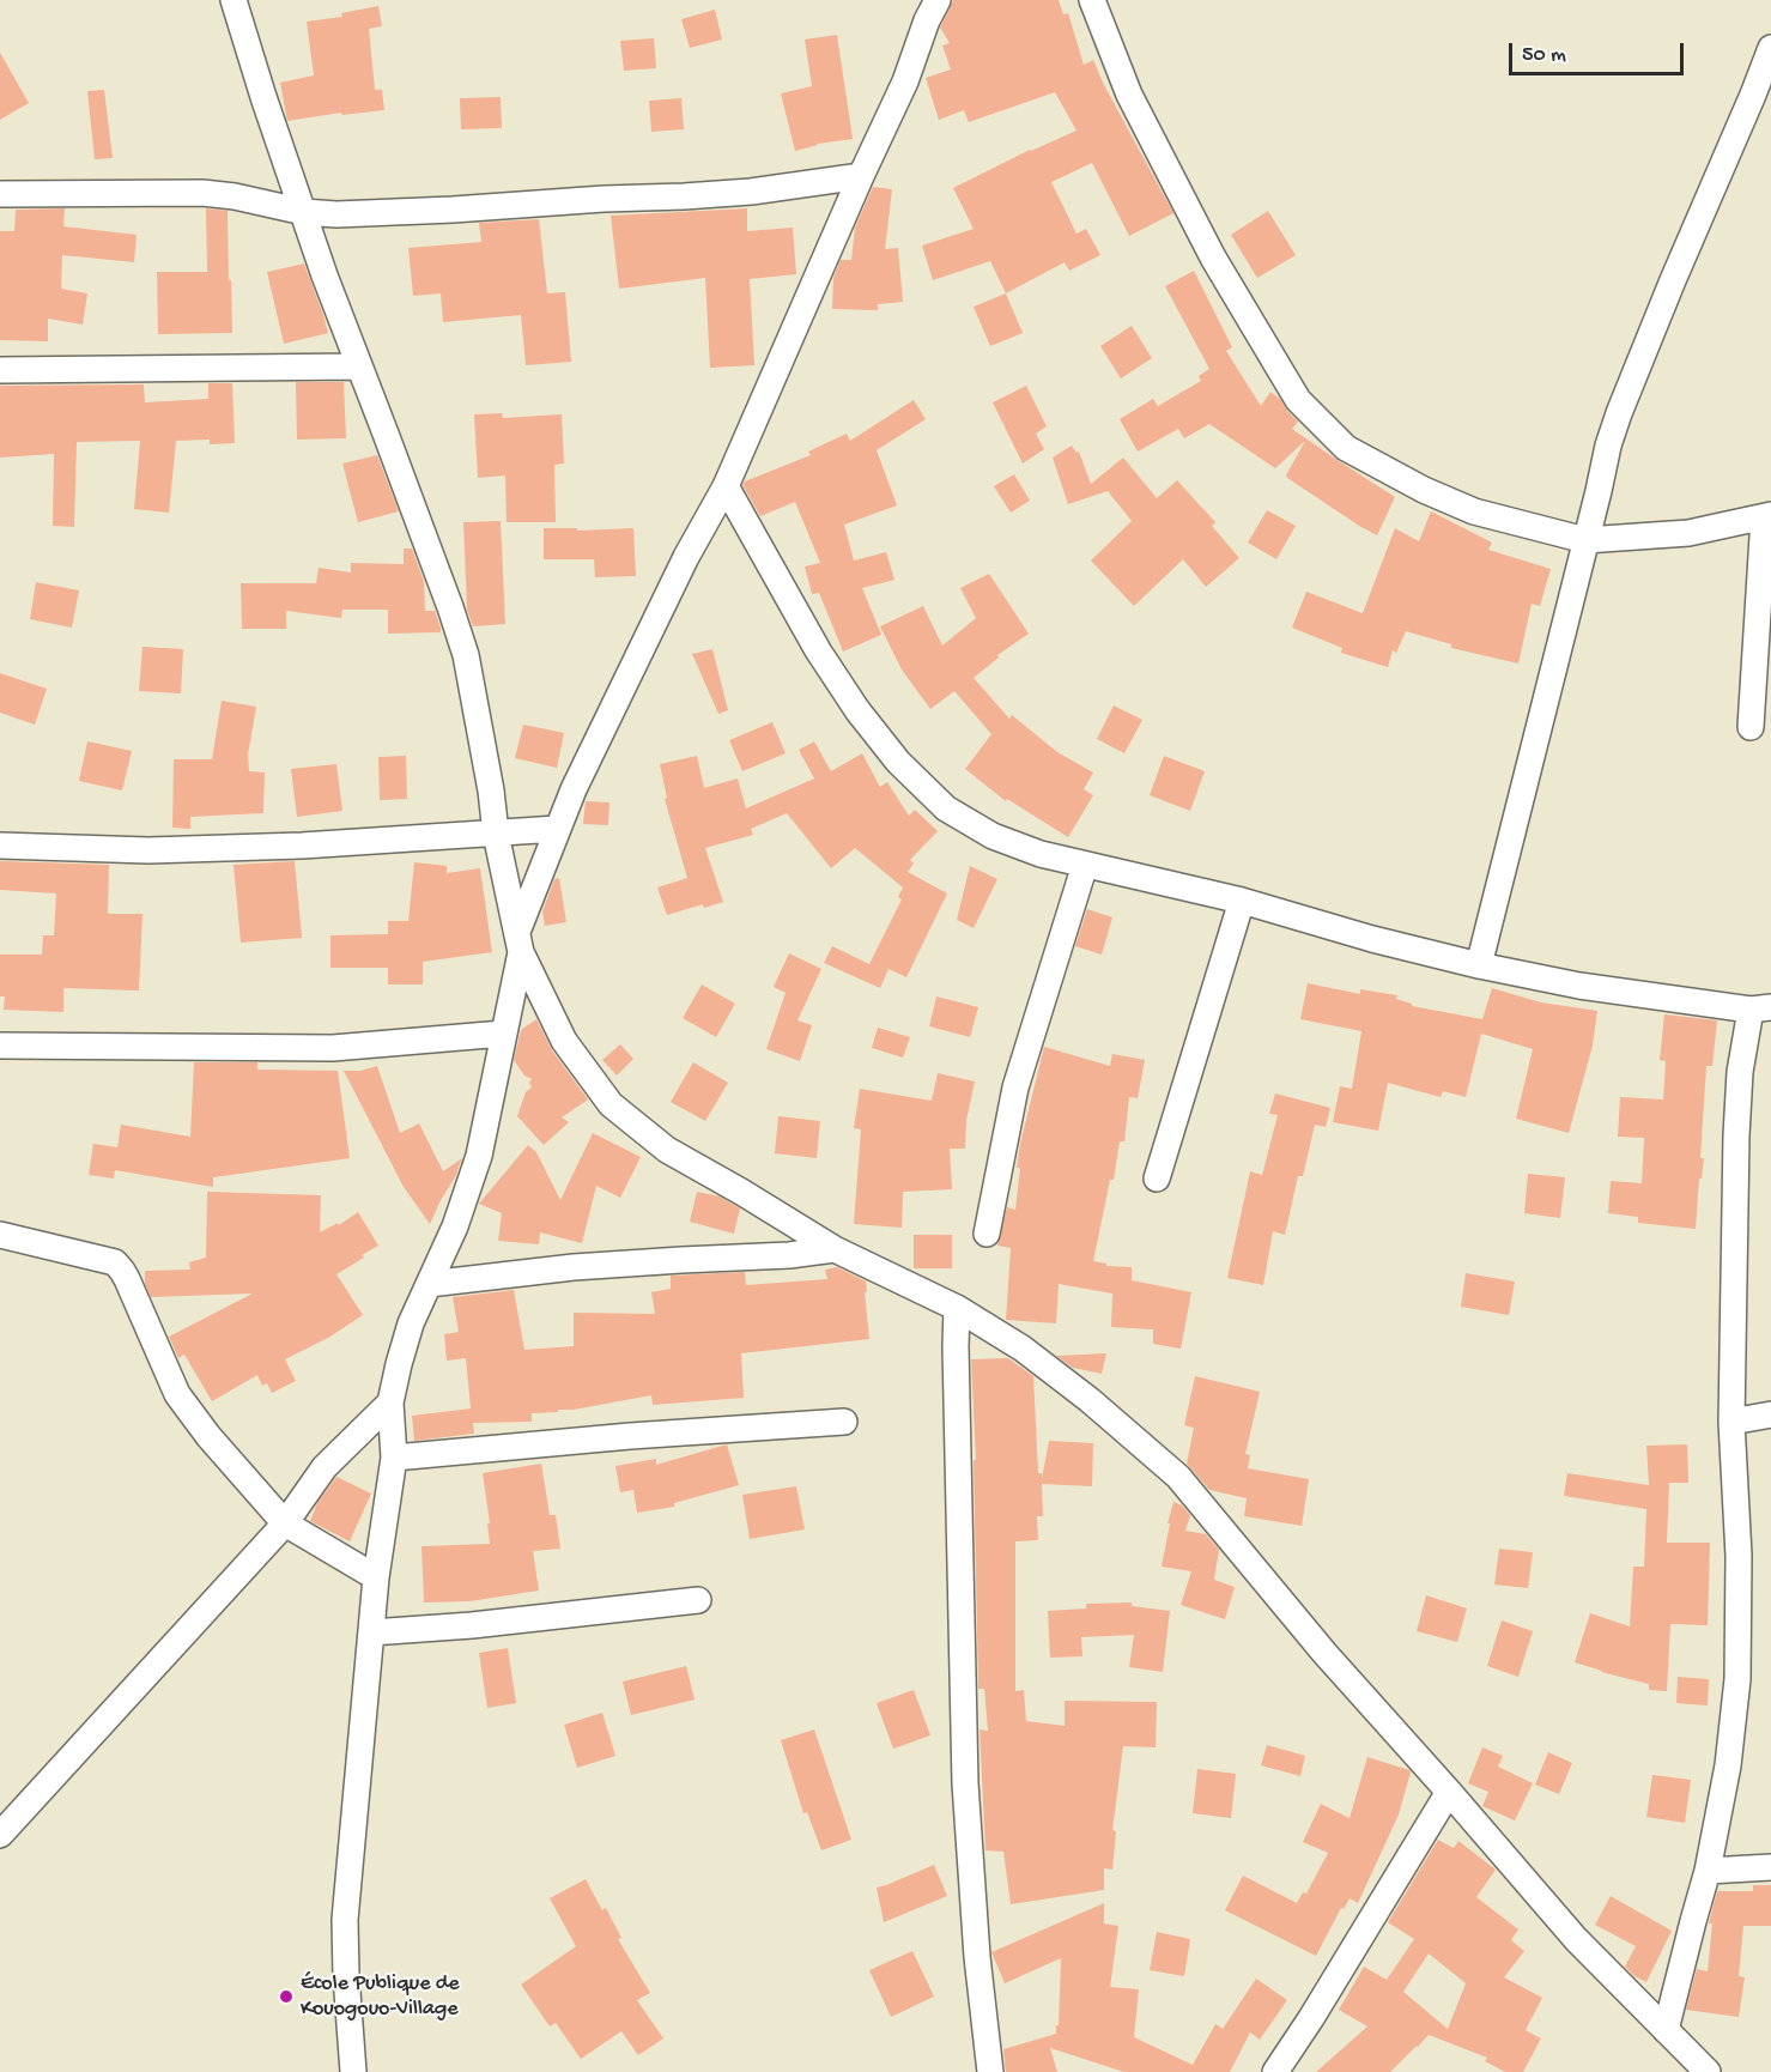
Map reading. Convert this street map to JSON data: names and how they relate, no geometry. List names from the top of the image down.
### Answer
{
  "places": ["École Publique de Kouogouo-Village"],
  "scale_bar": "50 m"
}
